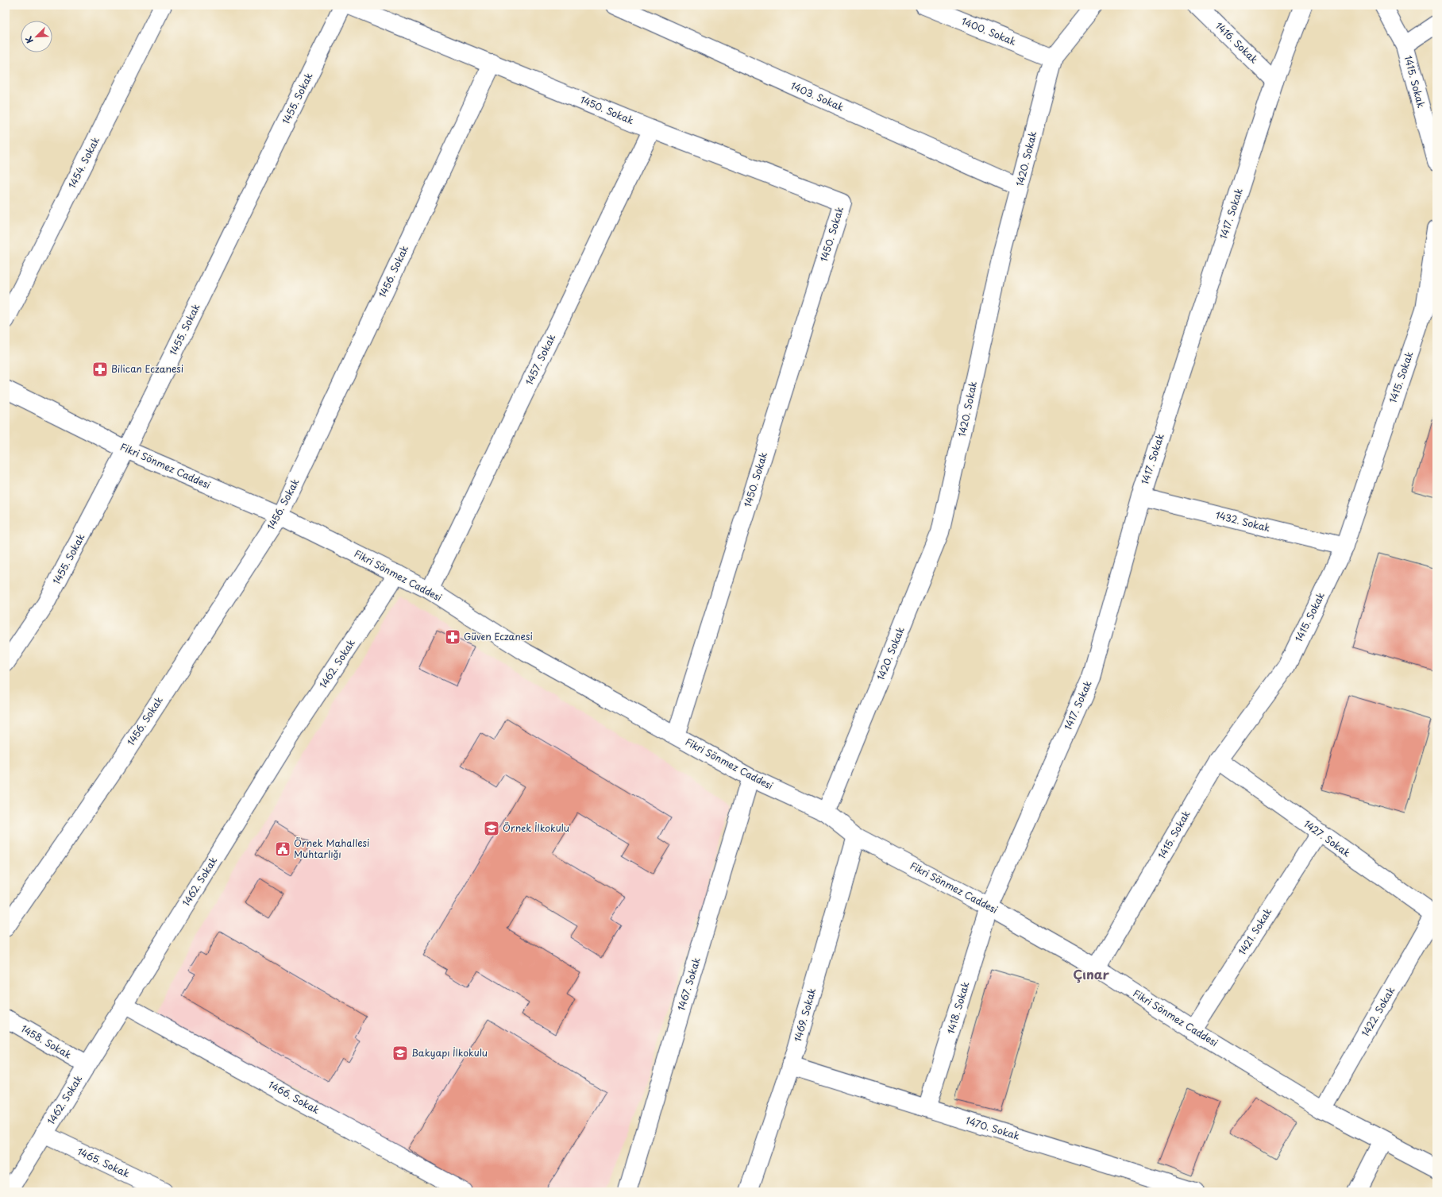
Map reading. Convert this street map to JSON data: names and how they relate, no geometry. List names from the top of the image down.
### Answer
{
  "streets": {
    "street": [
      "1400. Sokak",
      "1416. Sokak",
      "1415. Sokak",
      "1403. Sokak",
      "1455. Sokak",
      "1450. Sokak",
      "1420. Sokak",
      "1454. Sokak",
      "1417. Sokak",
      "1456. Sokak",
      "1457. Sokak",
      "Fikri Sönmez Caddesi",
      "1432. Sokak",
      "1462. Sokak",
      "1427. Sokak",
      "1421. Sokak",
      "1467. Sokak",
      "1418. Sokak",
      "1422. Sokak",
      "1469. Sokak",
      "1458. Sokak",
      "1466. Sokak",
      "1470. Sokak",
      "1465. Sokak"
    ]
  },
  "crossings": [
    ["1400. Sokak", "1420. Sokak"],
    ["1416. Sokak", "1417. Sokak"],
    ["1415. Sokak", "Fikri Sönmez Caddesi"],
    ["1415. Sokak", "1432. Sokak"],
    ["1415. Sokak", "1427. Sokak"],
    ["1403. Sokak", "1420. Sokak"],
    ["1455. Sokak", "Fikri Sönmez Caddesi"],
    ["1450. Sokak", "1456. Sokak"],
    ["1450. Sokak", "1457. Sokak"],
    ["1450. Sokak", "Fikri Sönmez Caddesi"],
    ["1420. Sokak", "Fikri Sönmez Caddesi"],
    ["1417. Sokak", "Fikri Sönmez Caddesi"],
    ["1417. Sokak", "1432. Sokak"],
    ["1417. Sokak", "1418. Sokak"],
    ["1456. Sokak", "Fikri Sönmez Caddesi"],
    ["1457. Sokak", "Fikri Sönmez Caddesi"],
    ["Fikri Sönmez Caddesi", "1462. Sokak"],
    ["Fikri Sönmez Caddesi", "1421. Sokak"],
    ["Fikri Sönmez Caddesi", "1467. Sokak"],
    ["Fikri Sönmez Caddesi", "1418. Sokak"],
    ["Fikri Sönmez Caddesi", "1422. Sokak"],
    ["Fikri Sönmez Caddesi", "1469. Sokak"],
    ["1462. Sokak", "1458. Sokak"],
    ["1462. Sokak", "1466. Sokak"],
    ["1462. Sokak", "1465. Sokak"],
    ["1427. Sokak", "1421. Sokak"],
    ["1427. Sokak", "1422. Sokak"],
    ["1418. Sokak", "1470. Sokak"],
    ["1469. Sokak", "1470. Sokak"]
  ],
  "districts": ["Çınar"],
  "places": {
    "pharmacy": ["Bilican Eczanesi", "Güven Eczanesi"],
    "school or university": ["Örnek İlkokulu", "Bakyapı İlkokulu"],
    "public building": ["Örnek Mahallesi Muhtarlığı"]
  },
  "north": "bottom left"
}
